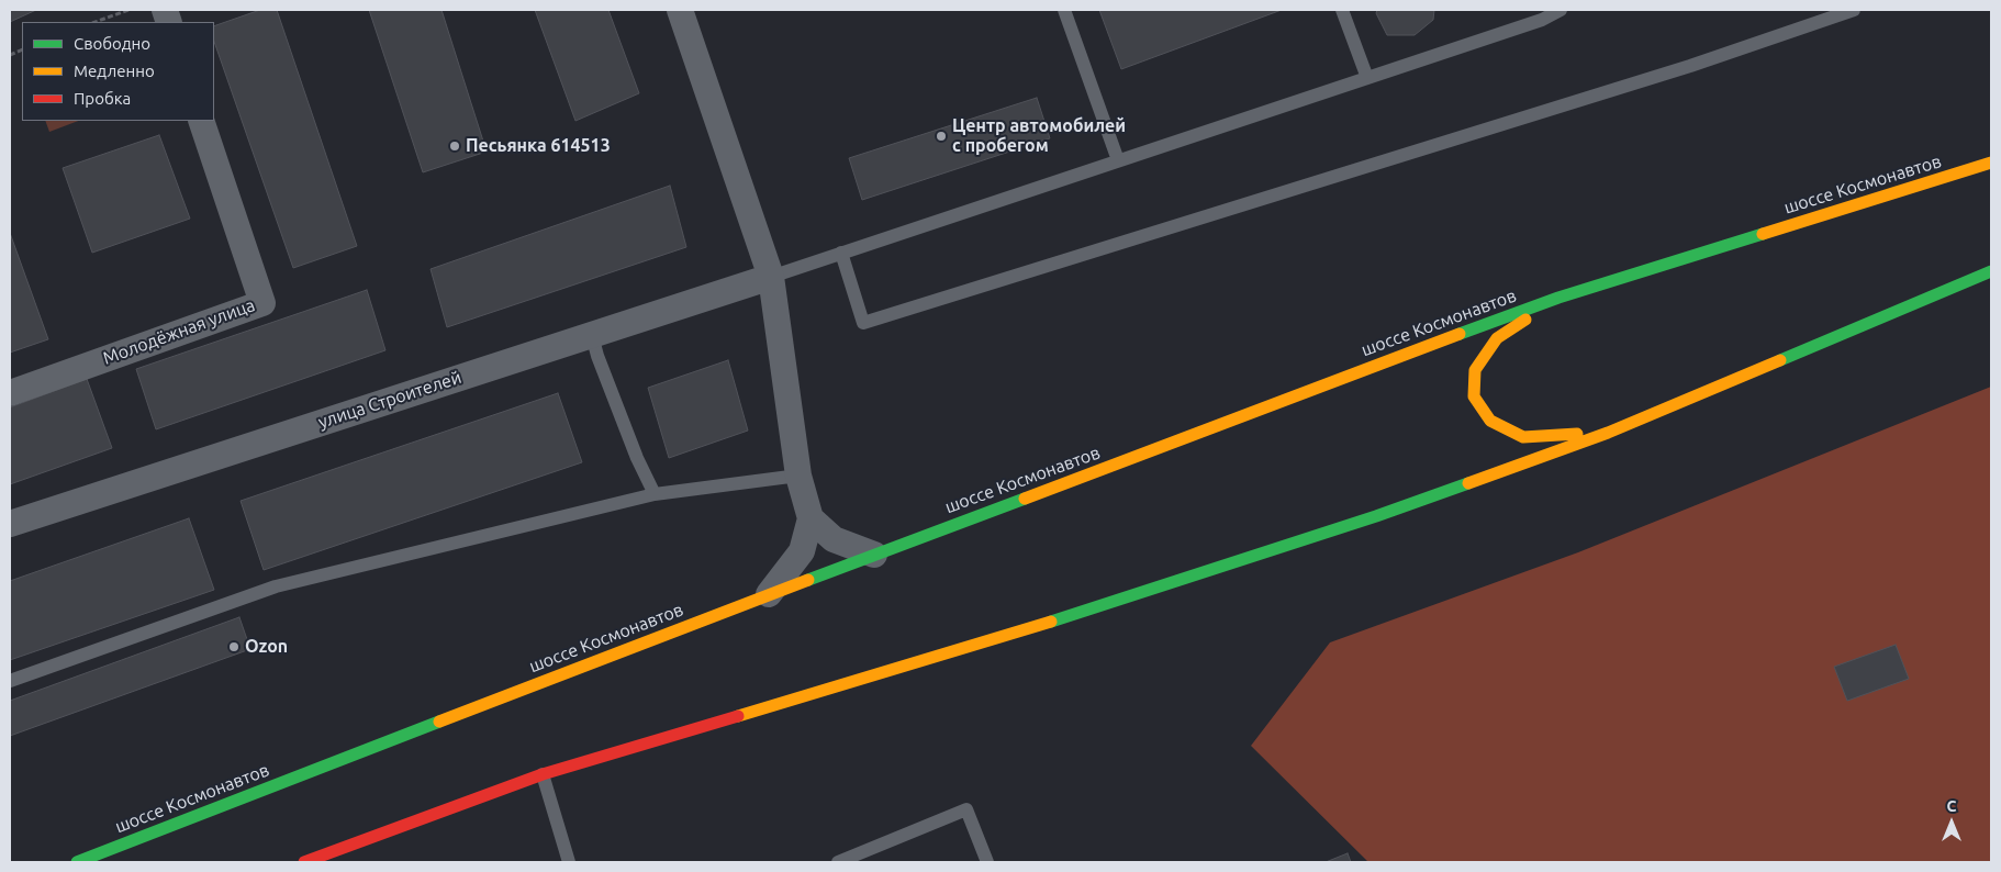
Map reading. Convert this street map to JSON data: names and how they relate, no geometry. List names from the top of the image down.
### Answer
{
  "streets": {
    "main road": ["шоссе Космонавтов"],
    "street": ["Молодёжная улица", "улица Строителей"]
  },
  "places": ["Центр автомобилей с пробегом", "Песьянка 614513", "Ozon"],
  "legend": ["Свободно", "Медленно", "Пробка"],
  "north": "top"
}
